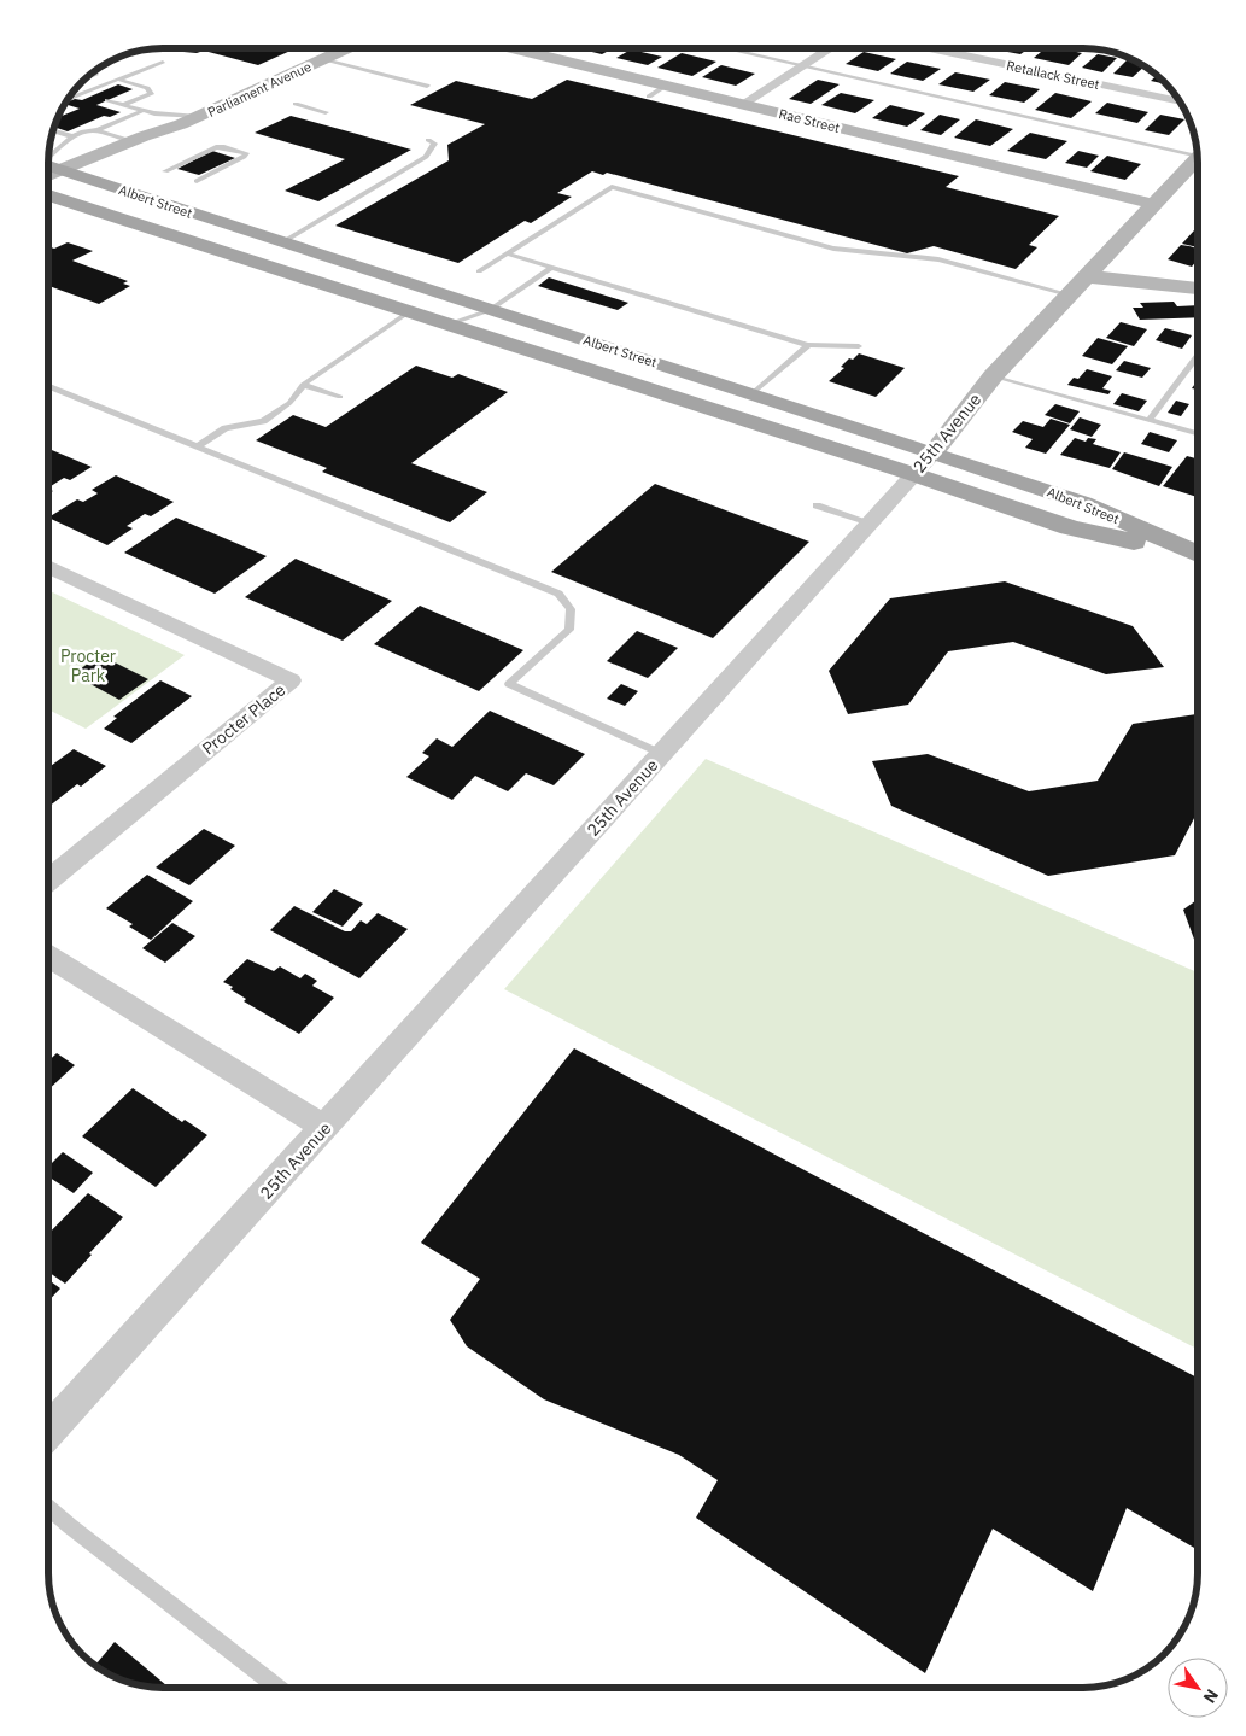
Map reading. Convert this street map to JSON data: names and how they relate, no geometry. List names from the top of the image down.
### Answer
{
  "streets": {
    "main road": ["Albert Street"],
    "street": [
      "Retallack Street",
      "Parliament Avenue",
      "Rae Street",
      "25th Avenue",
      "Procter Place"
    ]
  },
  "crossings": [
    ["Parliament Avenue", "Albert Street"],
    ["Rae Street", "25th Avenue"],
    ["Albert Street", "25th Avenue"]
  ],
  "parks": ["Procter Park"],
  "north": "bottom right"
}
